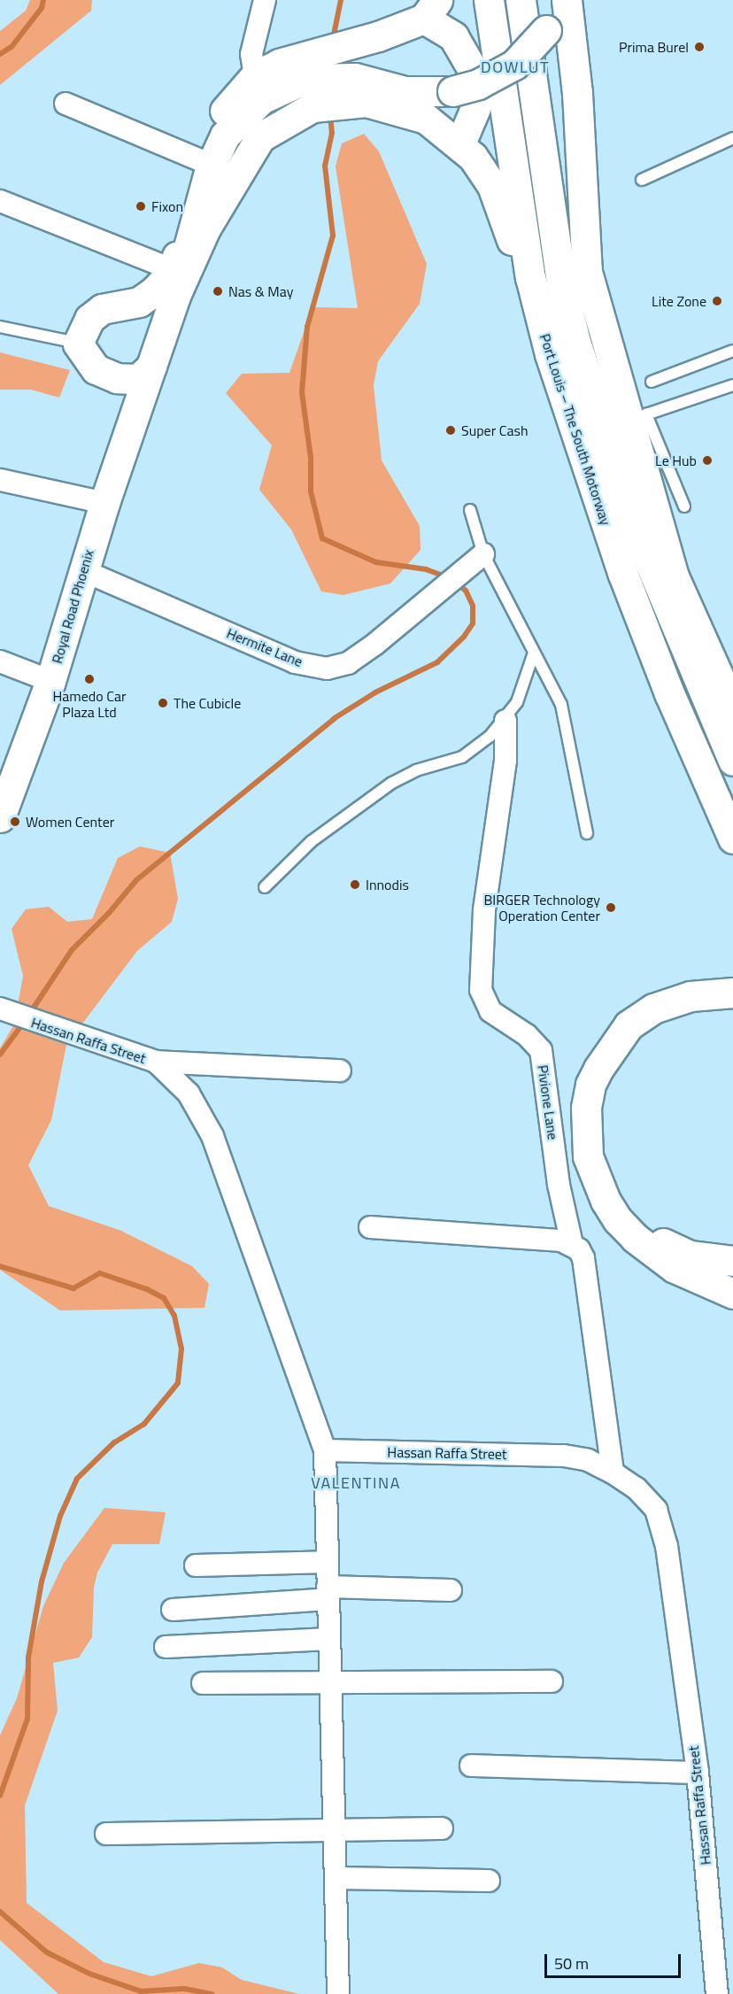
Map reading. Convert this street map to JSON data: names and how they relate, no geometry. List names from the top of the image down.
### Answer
{
  "streets": {
    "main road": ["Port Louis – The South Motorway", "Royal Road Phoenix"],
    "street": ["Hermite Lane", "Hassan Raffa Street", "Pivione Lane"]
  },
  "crossings": [
    ["Royal Road Phoenix", "Hermite Lane"],
    ["Hassan Raffa Street", "Pivione Lane"]
  ],
  "districts": ["DOWLUT", "VALENTINA"],
  "places": [
    "Prima Burel",
    "Fixon",
    "Nas & May",
    "Lite Zone",
    "Super Cash",
    "Le Hub",
    "Hamedo Car Plaza Ltd",
    "The Cubicle",
    "Women Center",
    "Innodis",
    "BIRGER Technology Operation Center"
  ],
  "scale_bar": "50 m"
}
